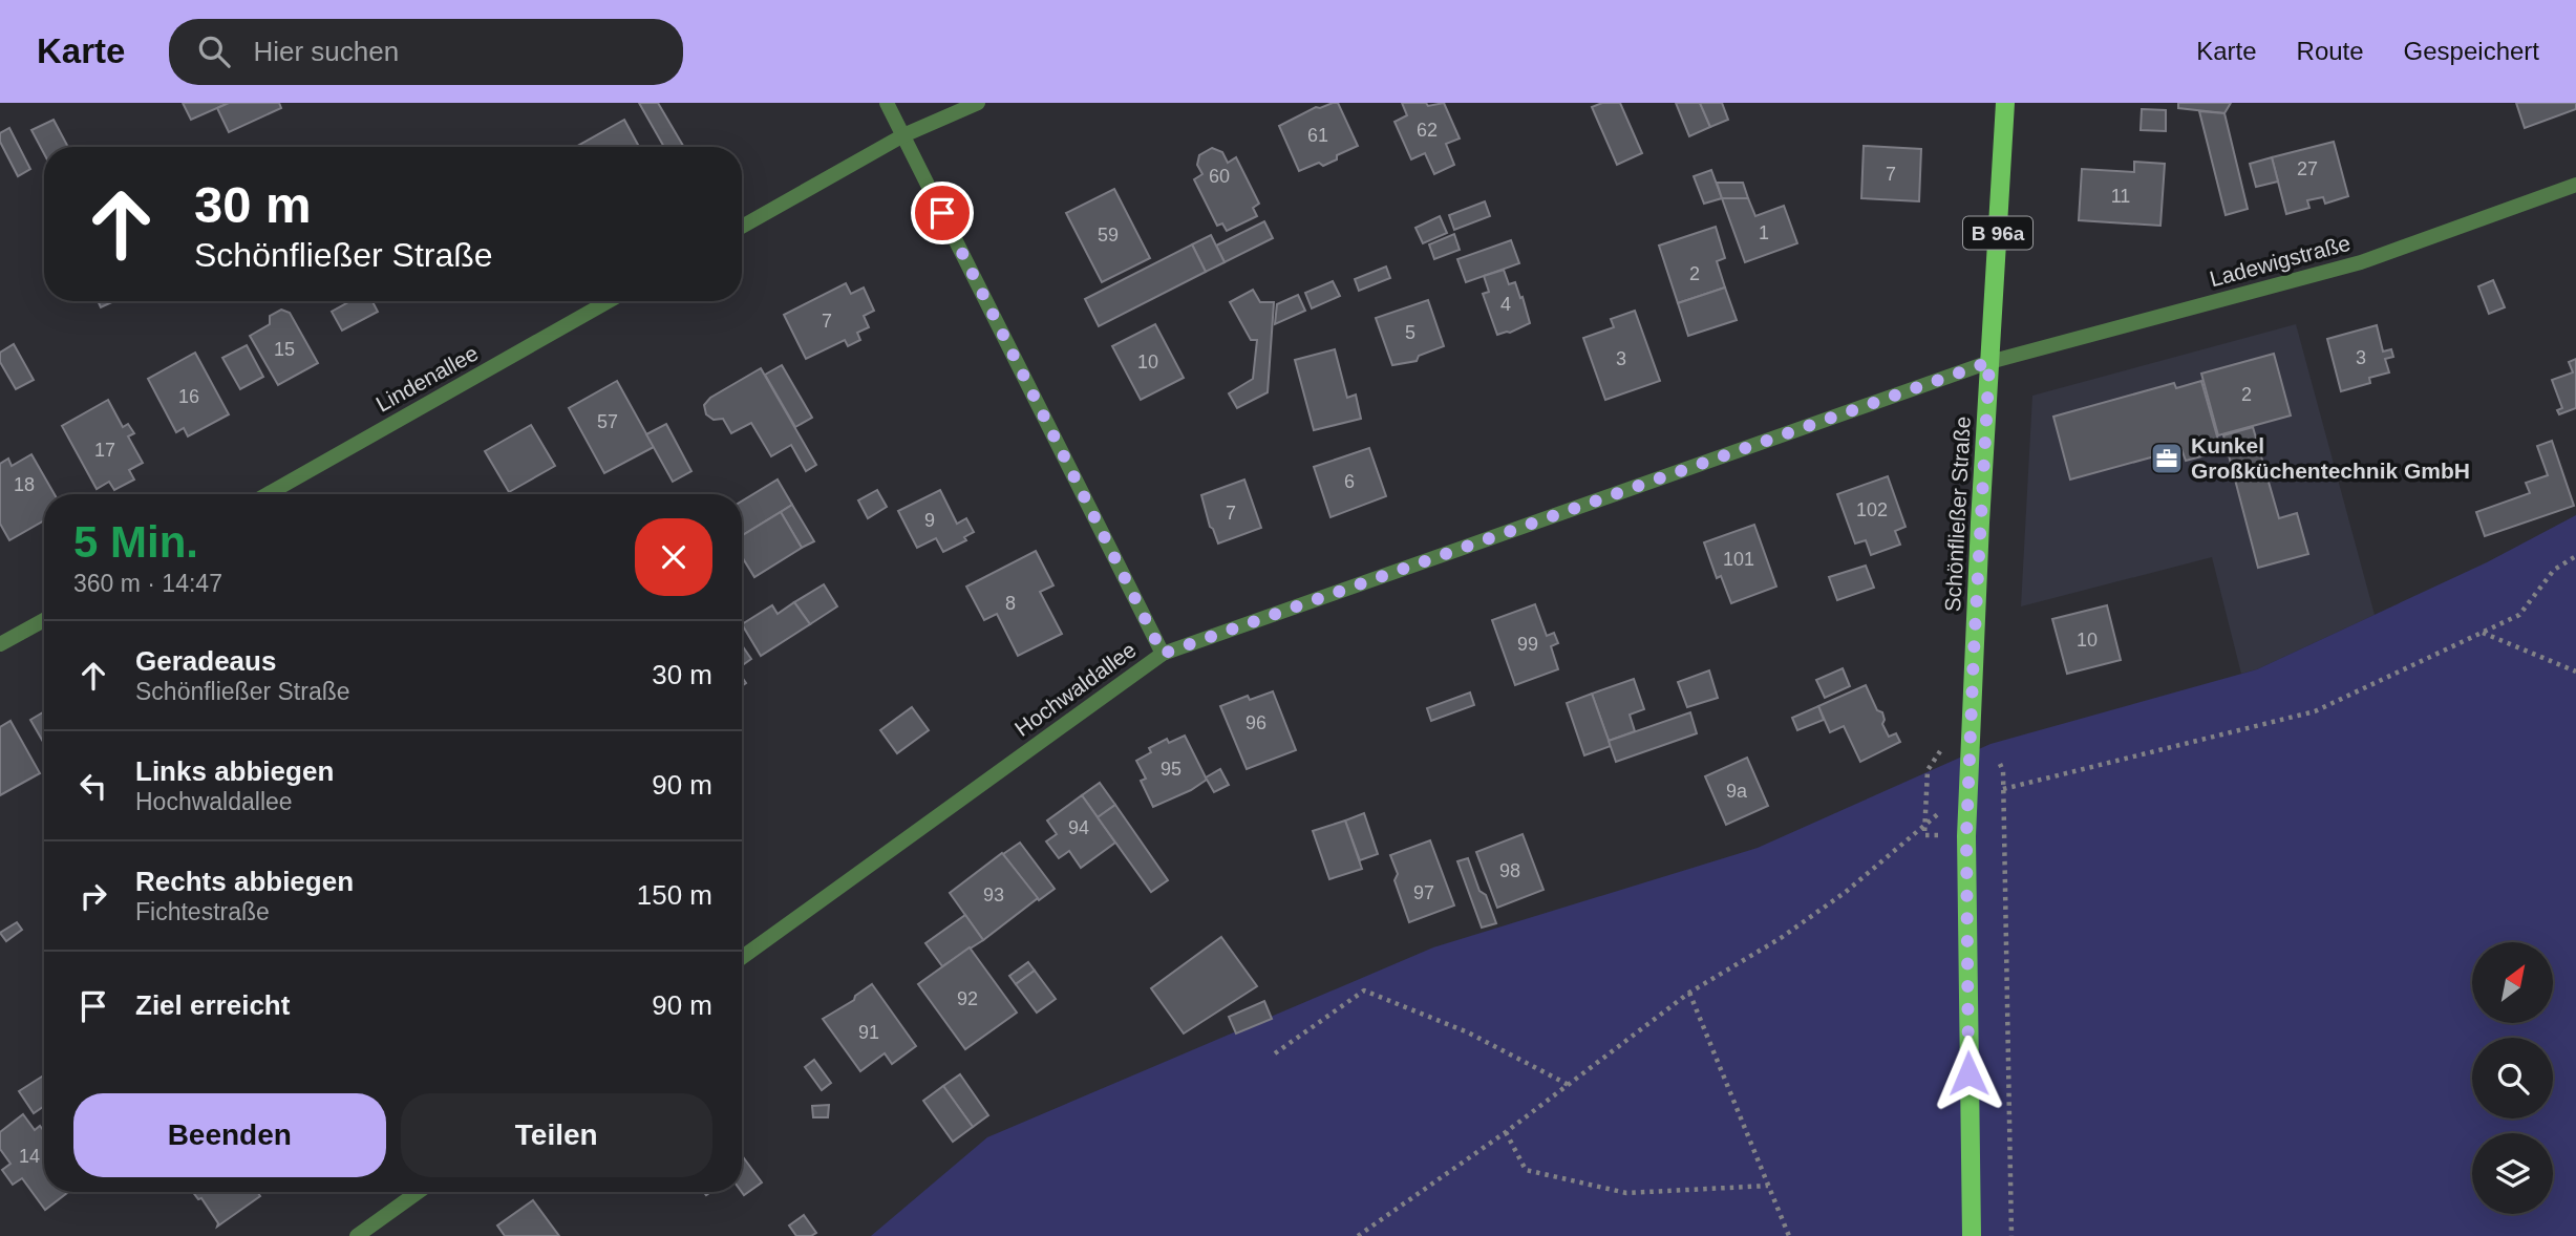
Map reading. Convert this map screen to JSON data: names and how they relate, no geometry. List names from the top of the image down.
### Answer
{
  "streets": {
    "main road": ["B 96a", "Schönfließer Straße"],
    "street": ["Ladewigstraße", "Lindenallee", "Hochwaldallee"]
  },
  "crossings": [
    ["Ladewigstraße", "Schönfließer Straße"],
    ["Ladewigstraße", "Hochwaldallee"],
    ["Schönfließer Straße", "Hochwaldallee"]
  ],
  "places": {
    "office": ["Kunkel Großküchentechnik GmbH"]
  },
  "house_numbers": [
    "62",
    "61",
    "27",
    "7",
    "60",
    "11",
    "1",
    "59",
    "2",
    "4",
    "7",
    "5",
    "15",
    "3",
    "3",
    "10",
    "2",
    "16",
    "57",
    "17",
    "6",
    "18",
    "102",
    "7",
    "9",
    "101",
    "8",
    "10",
    "99",
    "96",
    "95",
    "9a",
    "94",
    "98",
    "97",
    "93",
    "92",
    "91",
    "14"
  ],
  "north": "top right",
  "page": {
    "header": "Karte",
    "search": "Hier suchen",
    "nav": ["Karte", "Route", "Gespeichert"],
    "turn": ["30 m", "Schönfließer Straße"],
    "heading": ["5 Min.", "360 m · 14:47"],
    "list": [
      {
        "name": "Geradeaus",
        "note": "Schönfließer Straße",
        "value": "30 m"
      },
      {
        "name": "Links abbiegen",
        "note": "Hochwaldallee",
        "value": "90 m"
      },
      {
        "name": "Rechts abbiegen",
        "note": "Fichtestraße",
        "value": "150 m"
      },
      {
        "name": "Ziel erreicht",
        "value": "90 m"
      }
    ],
    "buttons": ["Beenden", "Teilen"]
  }
}
